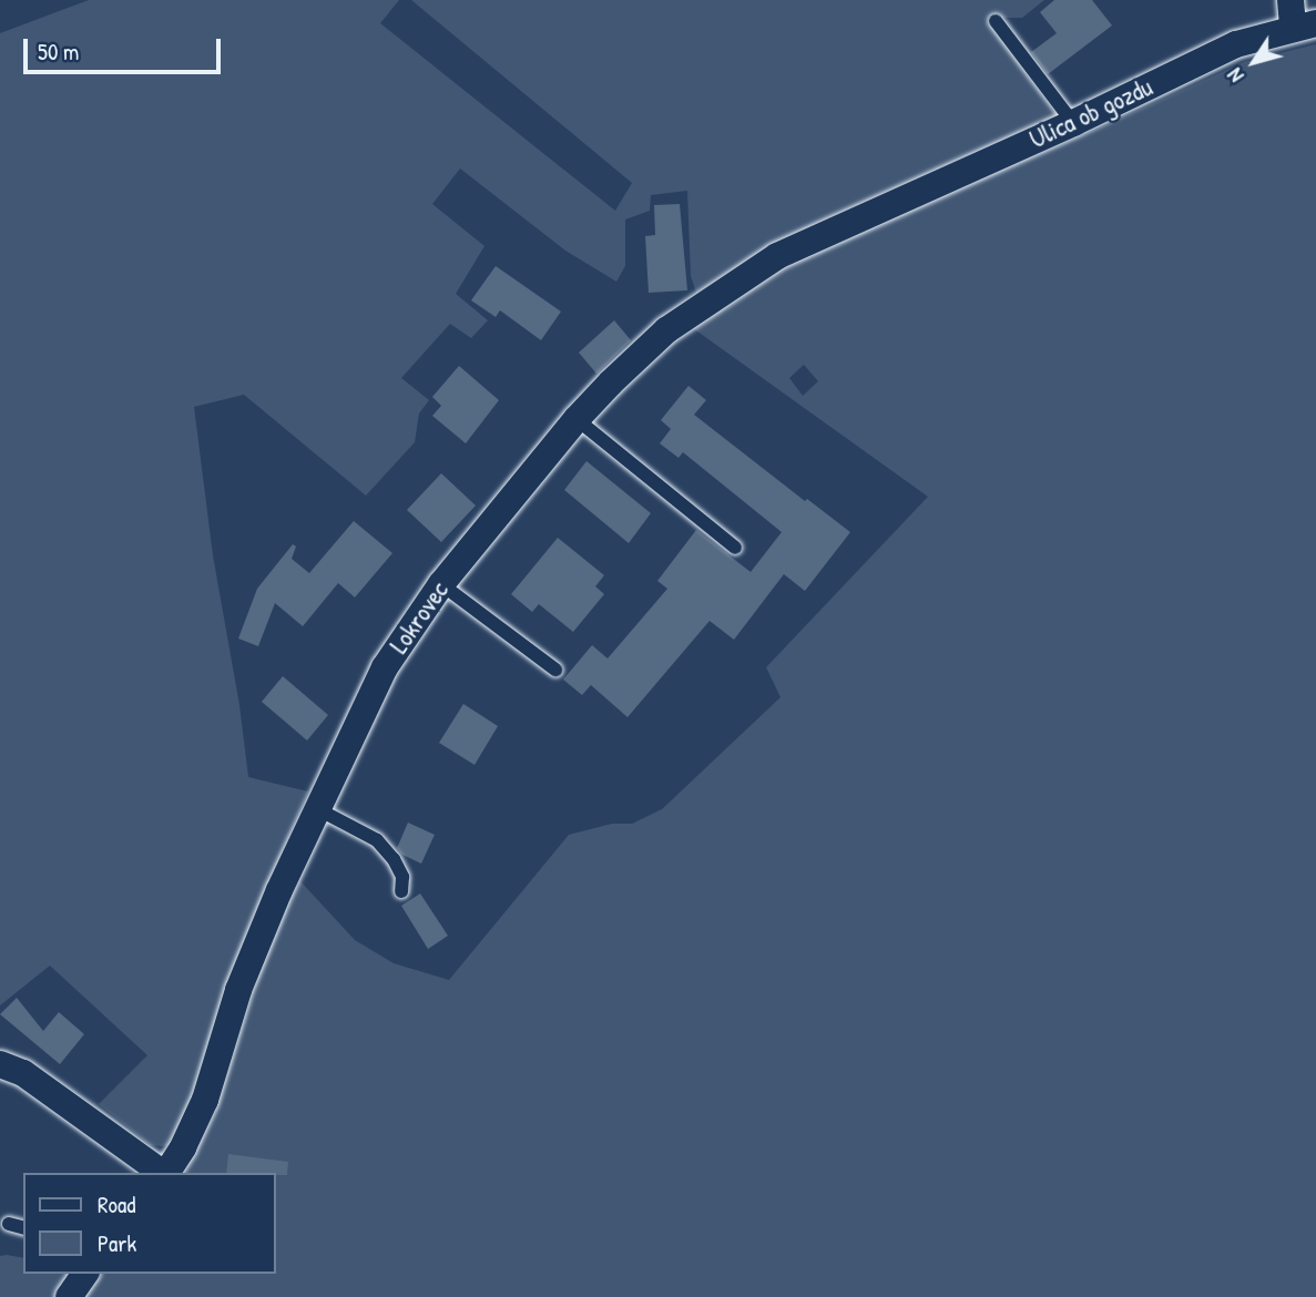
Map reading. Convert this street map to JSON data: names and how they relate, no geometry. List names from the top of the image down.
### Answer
{
  "streets": {
    "street": ["Ulica ob gozdu", "Lokrovec"]
  },
  "crossings": [
    ["Ulica ob gozdu", "Lokrovec"]
  ],
  "legend": ["Road", "Park"],
  "scale_bar": "50 m",
  "north": "bottom left"
}
